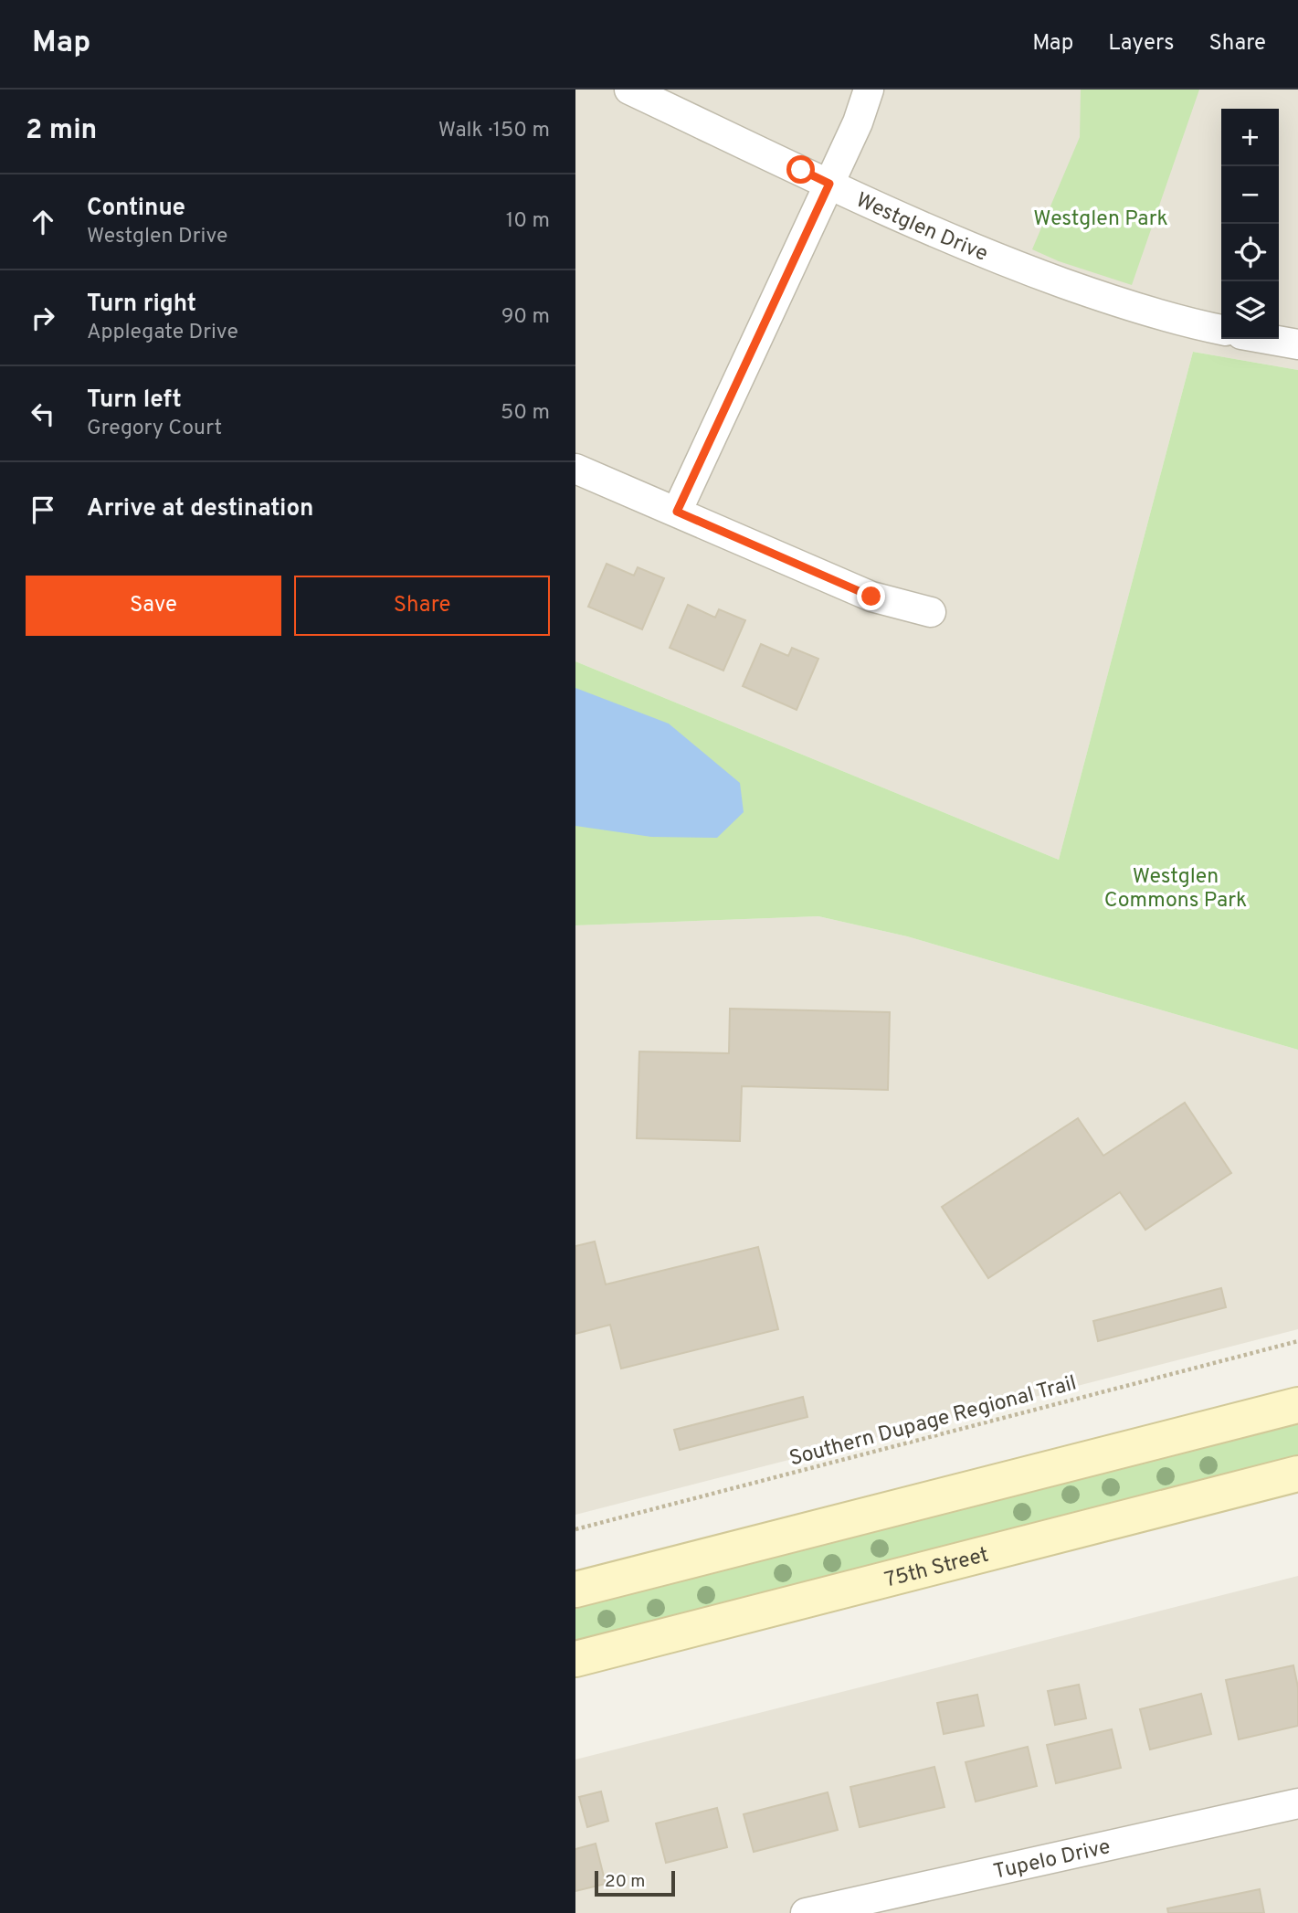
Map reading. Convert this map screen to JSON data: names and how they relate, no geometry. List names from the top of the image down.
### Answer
{
  "streets": {
    "main road": ["75th Street"],
    "street": ["Westglen Drive", "Tupelo Drive"],
    "path": ["Southern Dupage Regional Trail"]
  },
  "parks": ["Westglen Park", "Westglen Commons Park"],
  "scale_bar": "20 m",
  "page": {
    "header": "Map",
    "nav": ["Map", "Layers", "Share"],
    "heading": ["2 min", "Walk · 150 m"],
    "map_buttons": ["+", "−"],
    "list": [
      ["Continue", "Westglen Drive", "10 m"],
      ["Turn right", "Applegate Drive", "90 m"],
      ["Turn left", "Gregory Court", "50 m"],
      "Arrive at destination"
    ],
    "buttons": ["Save", "Share"],
    "scale": "20 m"
  }
}
